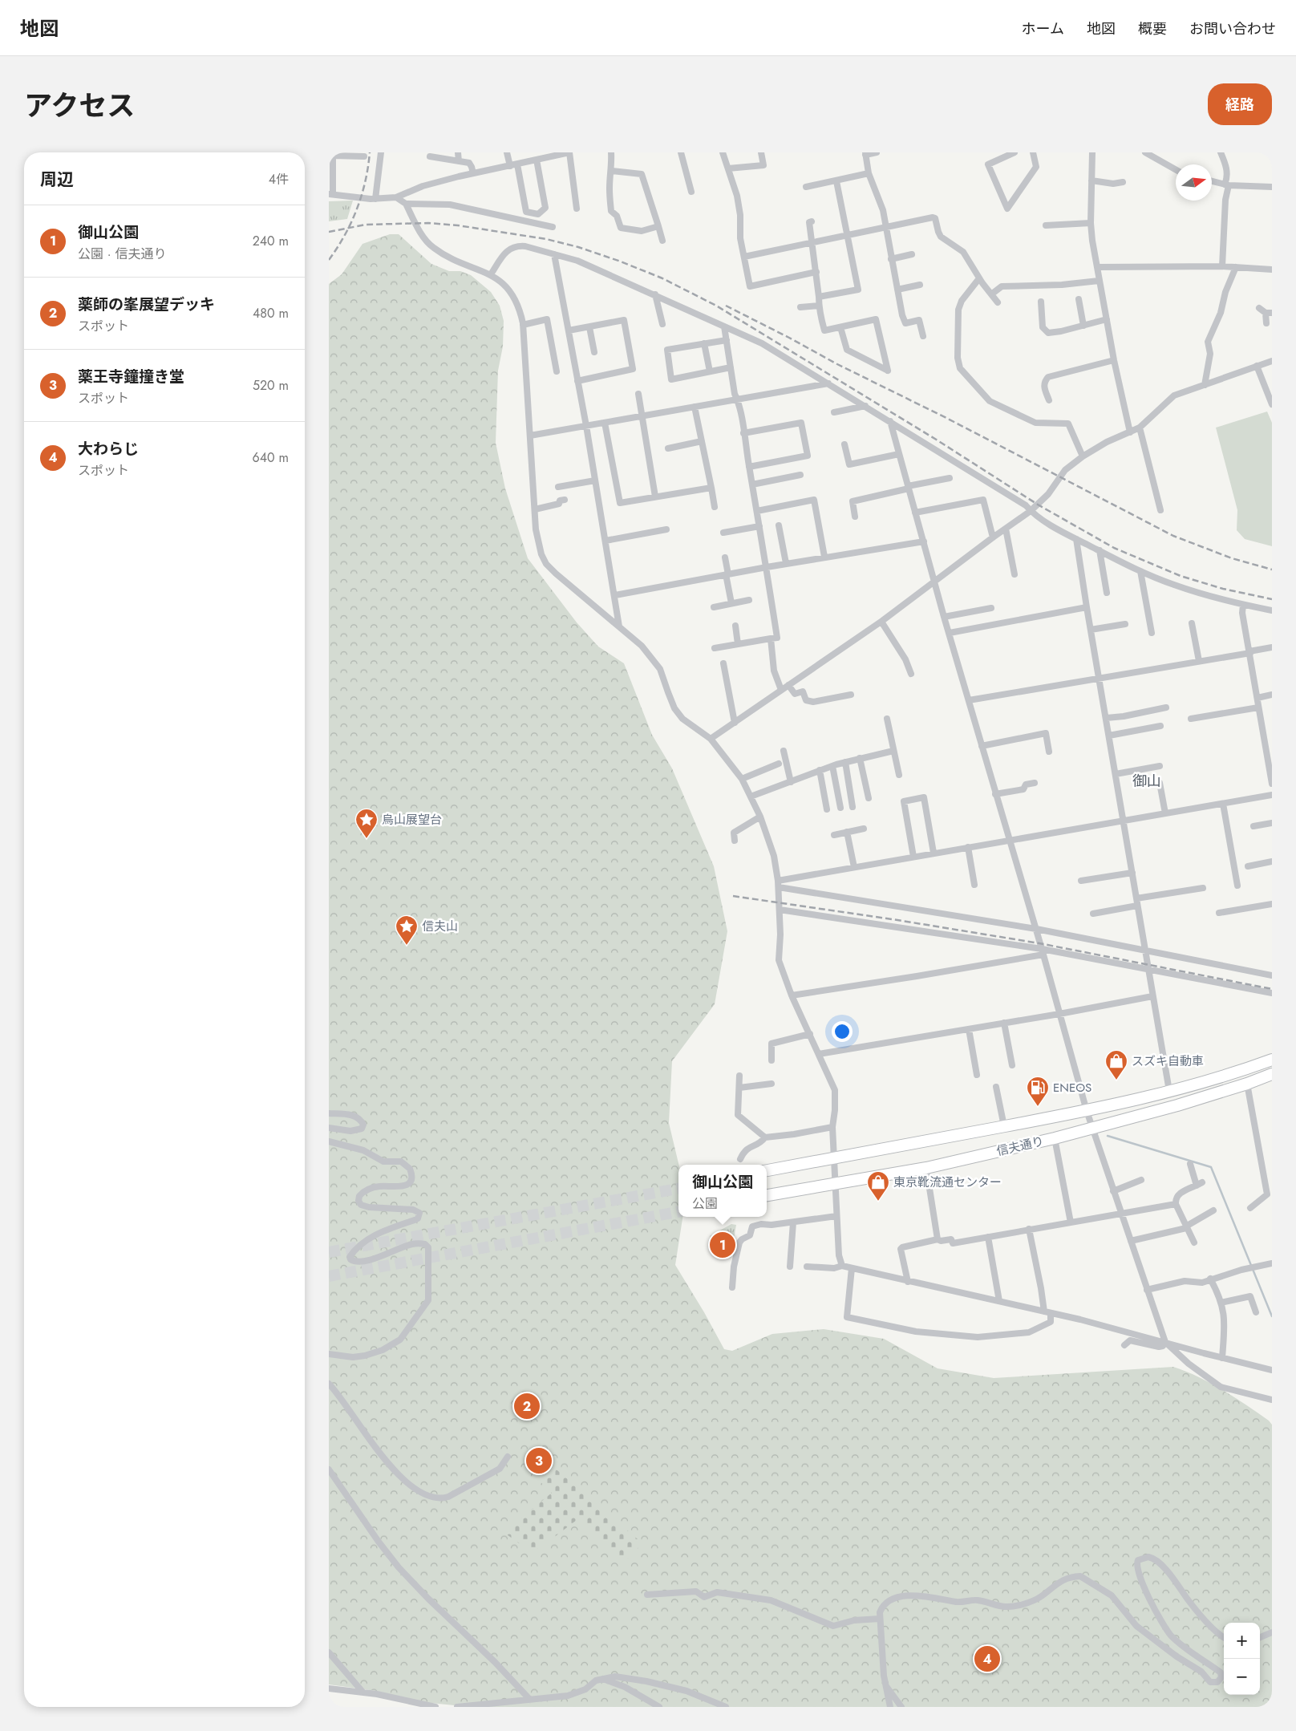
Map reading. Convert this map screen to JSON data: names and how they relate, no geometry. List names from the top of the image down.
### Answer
{
  "streets": {
    "highway": ["信夫通り"]
  },
  "districts": ["御山"],
  "places": {
    "place": ["烏山展望台", "信夫山"],
    "shop": ["スズキ自動車", "東京靴流通センター"],
    "fuel station": ["ENEOS"]
  },
  "north": "right",
  "page": {
    "header": "地図",
    "nav": [
      "ホーム",
      "地図",
      "概要",
      "お問い合わせ"
    ],
    "title": "アクセス",
    "buttons": "経路",
    "heading": ["周辺", "4件"],
    "list": [
      {
        "mark": "1",
        "name": "御山公園",
        "note": "公園 · 信夫通り",
        "value": "240 m"
      },
      {
        "mark": "2",
        "name": "薬師の峯展望デッキ",
        "note": "スポット",
        "value": "480 m"
      },
      {
        "mark": "3",
        "name": "薬王寺鐘撞き堂",
        "note": "スポット",
        "value": "520 m"
      },
      {
        "mark": "4",
        "name": "大わらじ",
        "note": "スポット",
        "value": "640 m"
      }
    ],
    "popup": ["御山公園", "公園"],
    "pins": [
      "1",
      "2",
      "3",
      "4"
    ],
    "map_buttons": ["+", "−"]
  }
}
